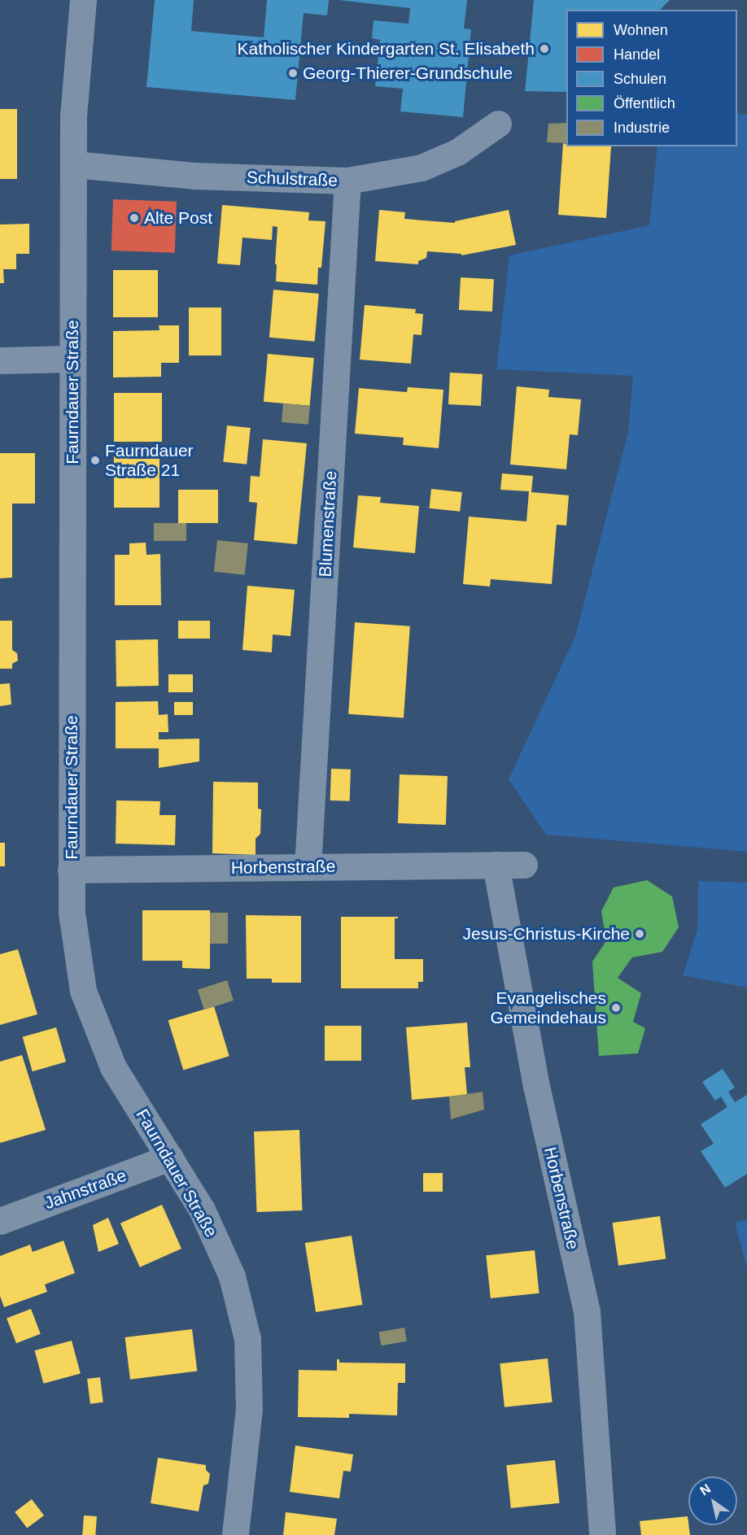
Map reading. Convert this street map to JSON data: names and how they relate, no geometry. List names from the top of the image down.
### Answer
{
  "streets": {
    "street": [
      "Schulstraße",
      "Faurndauer Straße",
      "Blumenstraße",
      "Horbenstraße",
      "Jahnstraße"
    ]
  },
  "crossings": [
    ["Schulstraße", "Faurndauer Straße"],
    ["Schulstraße", "Blumenstraße"],
    ["Faurndauer Straße", "Horbenstraße"],
    ["Faurndauer Straße", "Jahnstraße"],
    ["Blumenstraße", "Horbenstraße"]
  ],
  "places": [
    "Katholischer Kindergarten St. Elisabeth",
    "Georg-Thierer-Grundschule",
    "Alte Post",
    "Faurndauer Straße 21",
    "Jesus-Christus-Kirche",
    "Evangelisches Gemeindehaus"
  ],
  "legend": [
    "Wohnen",
    "Handel",
    "Schulen",
    "Öffentlich",
    "Industrie"
  ],
  "north": "top left"
}
